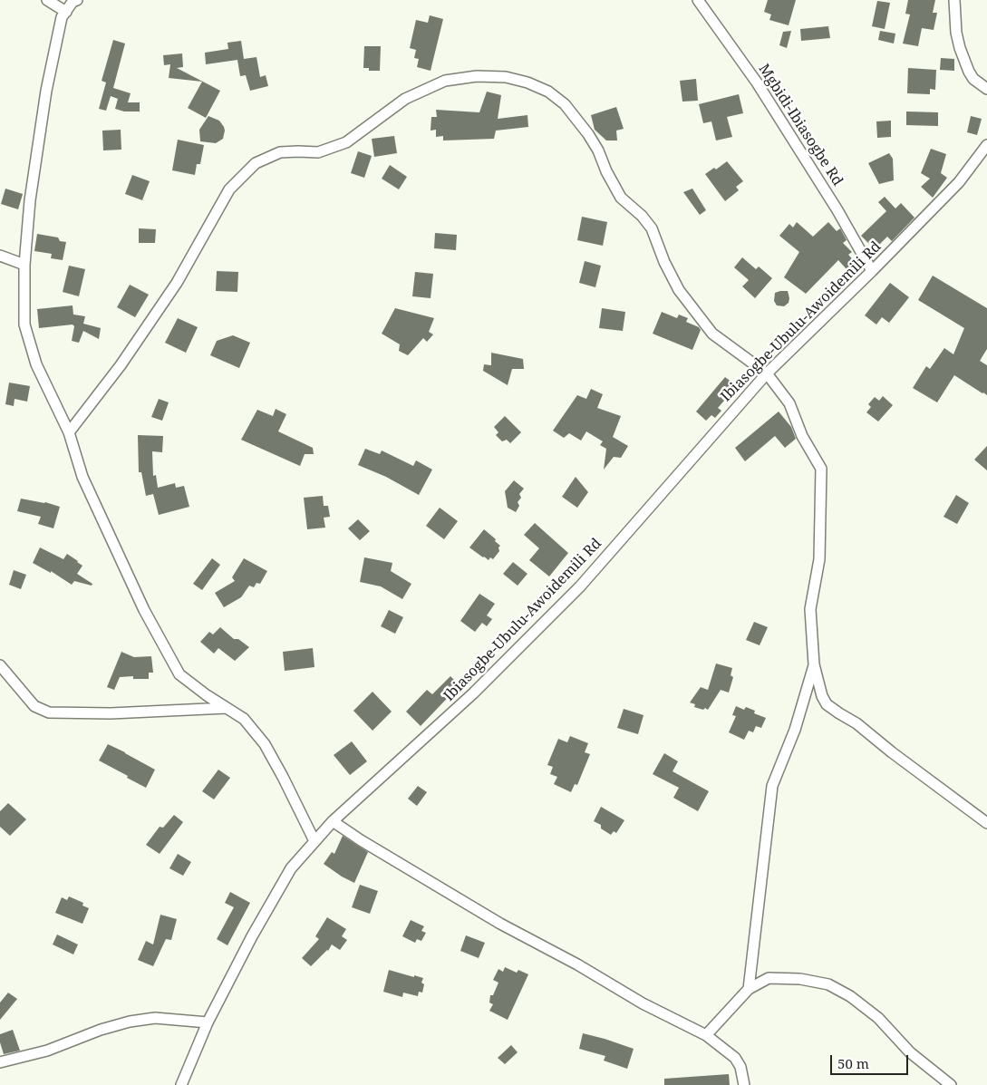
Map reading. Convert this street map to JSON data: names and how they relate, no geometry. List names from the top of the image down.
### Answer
{
  "streets": {
    "street": ["Mgbidi-Ibiasogbe Rd", "Ibiasogbe-Ubulu-Awoidemili Rd"]
  },
  "crossings": [
    ["Mgbidi-Ibiasogbe Rd", "Ibiasogbe-Ubulu-Awoidemili Rd"]
  ],
  "scale_bar": "50 m"
}
